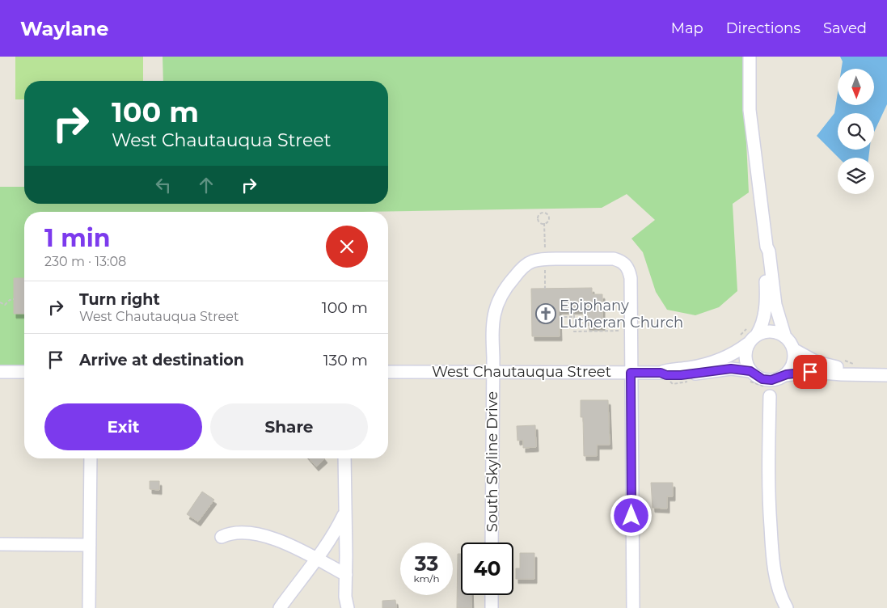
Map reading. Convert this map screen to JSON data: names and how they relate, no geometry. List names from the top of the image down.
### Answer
{
  "streets": {
    "street": ["West Chautauqua Street", "South Skyline Drive"]
  },
  "crossings": [
    ["West Chautauqua Street", "South Skyline Drive"]
  ],
  "places": {
    "church": ["Epiphany Lutheran Church"]
  },
  "north": "bottom",
  "page": {
    "header": "Waylane",
    "nav": ["Map", "Directions", "Saved"],
    "turn": ["100 m", "West Chautauqua Street"],
    "heading": ["1 min", "230 m · 13:08"],
    "list": [
      {
        "name": "Turn right",
        "note": "West Chautauqua Street",
        "value": "100 m"
      },
      {
        "name": "Arrive at destination",
        "value": "130 m"
      }
    ],
    "buttons": ["Exit", "Share"],
    "speed": "33 km/h",
    "limit": "40"
  }
}
